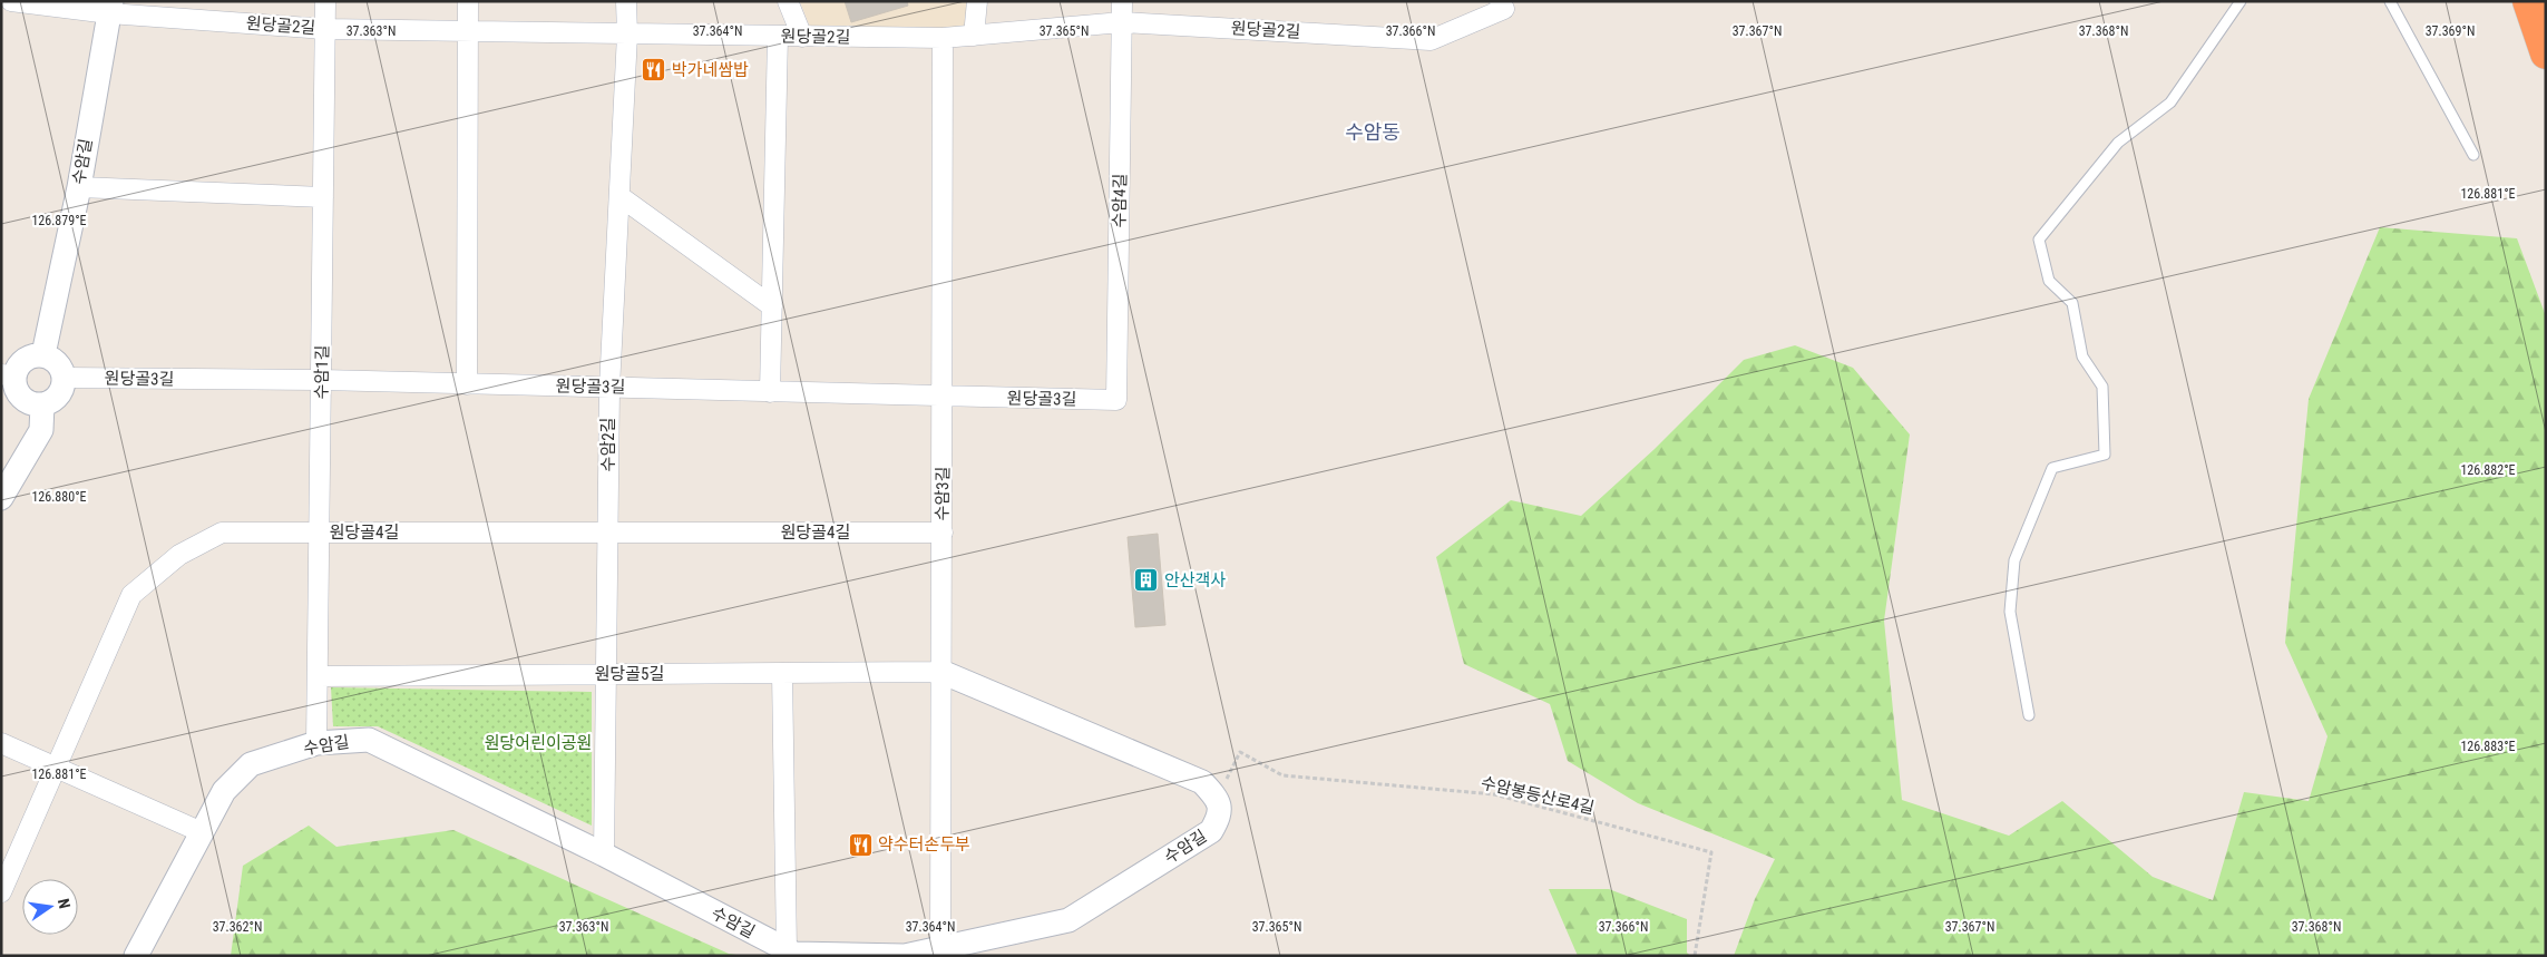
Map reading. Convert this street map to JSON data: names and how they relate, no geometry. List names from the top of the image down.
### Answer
{
  "streets": {
    "street": [
      "원당골2길",
      "수암길",
      "수암4길",
      "수암1길",
      "원당골3길",
      "수암2길",
      "수암3길",
      "원당골4길",
      "원당골5길"
    ],
    "path": ["수암봉등산로4길"]
  },
  "crossings": [
    ["원당골2길", "수암길"],
    ["원당골2길", "수암4길"],
    ["원당골2길", "수암1길"],
    ["원당골2길", "수암2길"],
    ["원당골2길", "수암3길"],
    ["수암길", "수암1길"],
    ["수암길", "원당골3길"],
    ["수암길", "수암2길"],
    ["수암길", "수암3길"],
    ["수암길", "수암봉등산로4길"],
    ["수암4길", "원당골3길"],
    ["수암1길", "원당골3길"],
    ["수암1길", "원당골4길"],
    ["수암1길", "원당골5길"],
    ["원당골3길", "수암2길"],
    ["원당골3길", "수암3길"],
    ["수암2길", "원당골4길"],
    ["수암2길", "원당골5길"],
    ["수암3길", "원당골4길"],
    ["수암3길", "원당골5길"]
  ],
  "districts": ["수암동"],
  "parks": ["원당어린이공원"],
  "places": {
    "restaurant": ["박가네쌈밥", "약수터손두부"],
    "building": ["안산객사"]
  },
  "north": "right",
  "coordinates": [
    "37.363°N",
    "37.364°N",
    "37.365°N",
    "37.366°N",
    "37.367°N",
    "37.369°N",
    "37.368°N",
    "126.881°E",
    "126.879°E",
    "126.882°E",
    "126.880°E",
    "126.883°E",
    "37.362°N"
  ]
}
